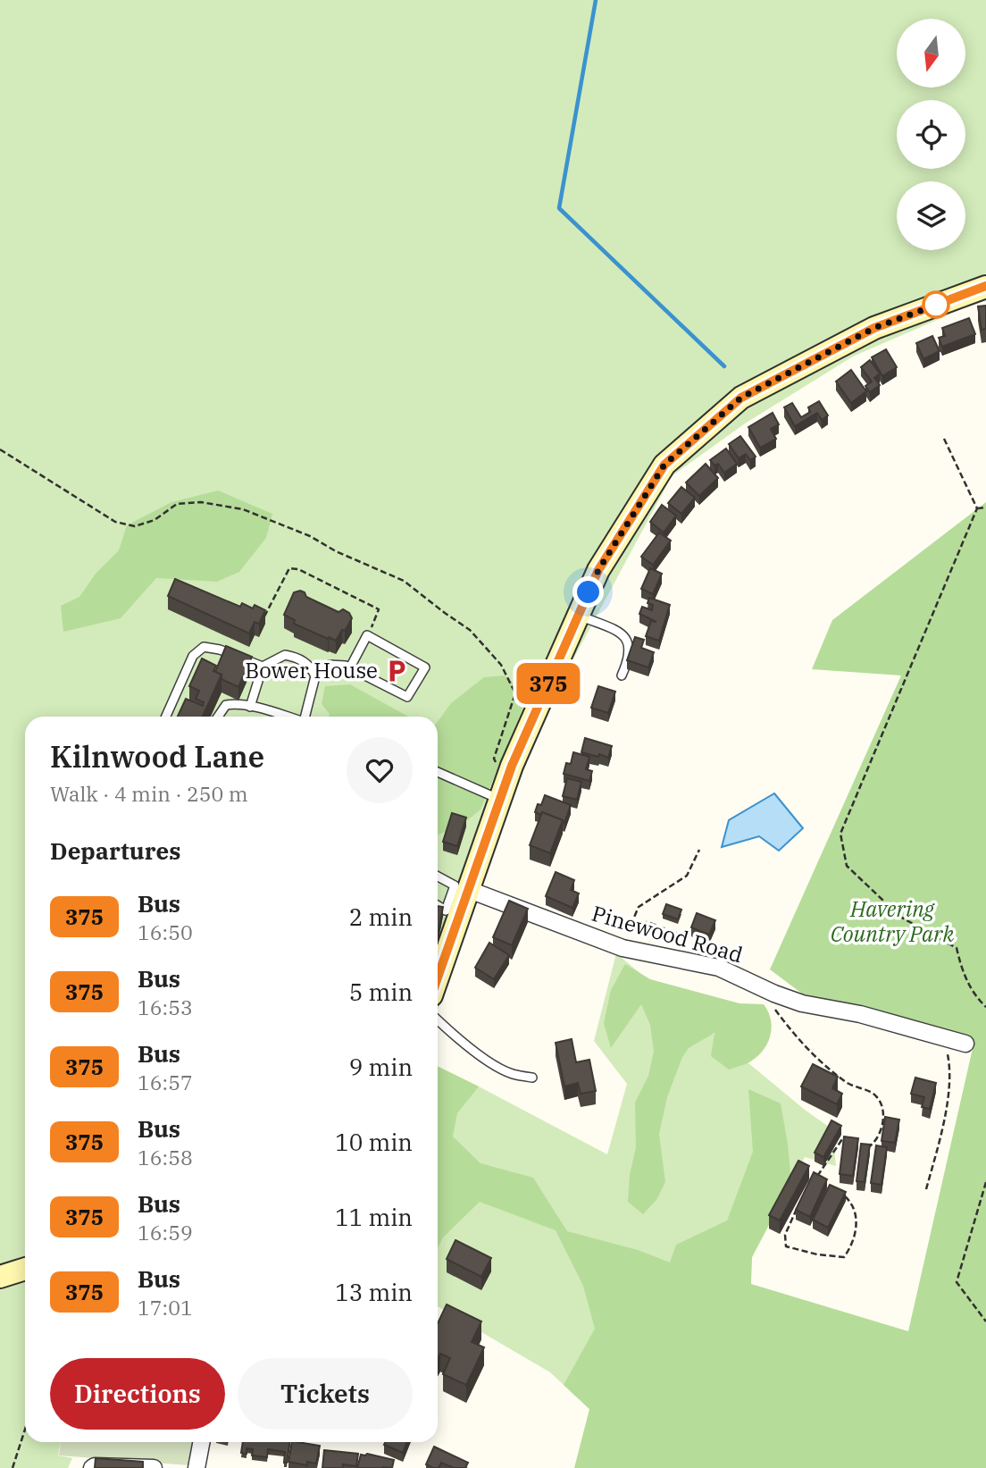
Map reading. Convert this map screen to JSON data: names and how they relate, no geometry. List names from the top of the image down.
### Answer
{
  "streets": {
    "street": ["Pinewood Road"]
  },
  "parks": ["Havering Country Park"],
  "places": {
    "parking": ["Bower House"]
  },
  "lines": ["bus line 375"],
  "north": "bottom",
  "page": {
    "on_map": "375",
    "heading": [
      ["Kilnwood Lane", "Walk · 4 min · 250 m"],
      "Departures"
    ],
    "list": [
      {
        "mark": "375",
        "name": "Bus",
        "note": "16:50",
        "value": "2 min"
      },
      {
        "mark": "375",
        "name": "Bus",
        "note": "16:53",
        "value": "5 min"
      },
      {
        "mark": "375",
        "name": "Bus",
        "note": "16:57",
        "value": "9 min"
      },
      {
        "mark": "375",
        "name": "Bus",
        "note": "16:58",
        "value": "10 min"
      },
      {
        "mark": "375",
        "name": "Bus",
        "note": "16:59",
        "value": "11 min"
      },
      {
        "mark": "375",
        "name": "Bus",
        "note": "17:01",
        "value": "13 min"
      }
    ],
    "buttons": ["Directions", "Tickets"]
  }
}
